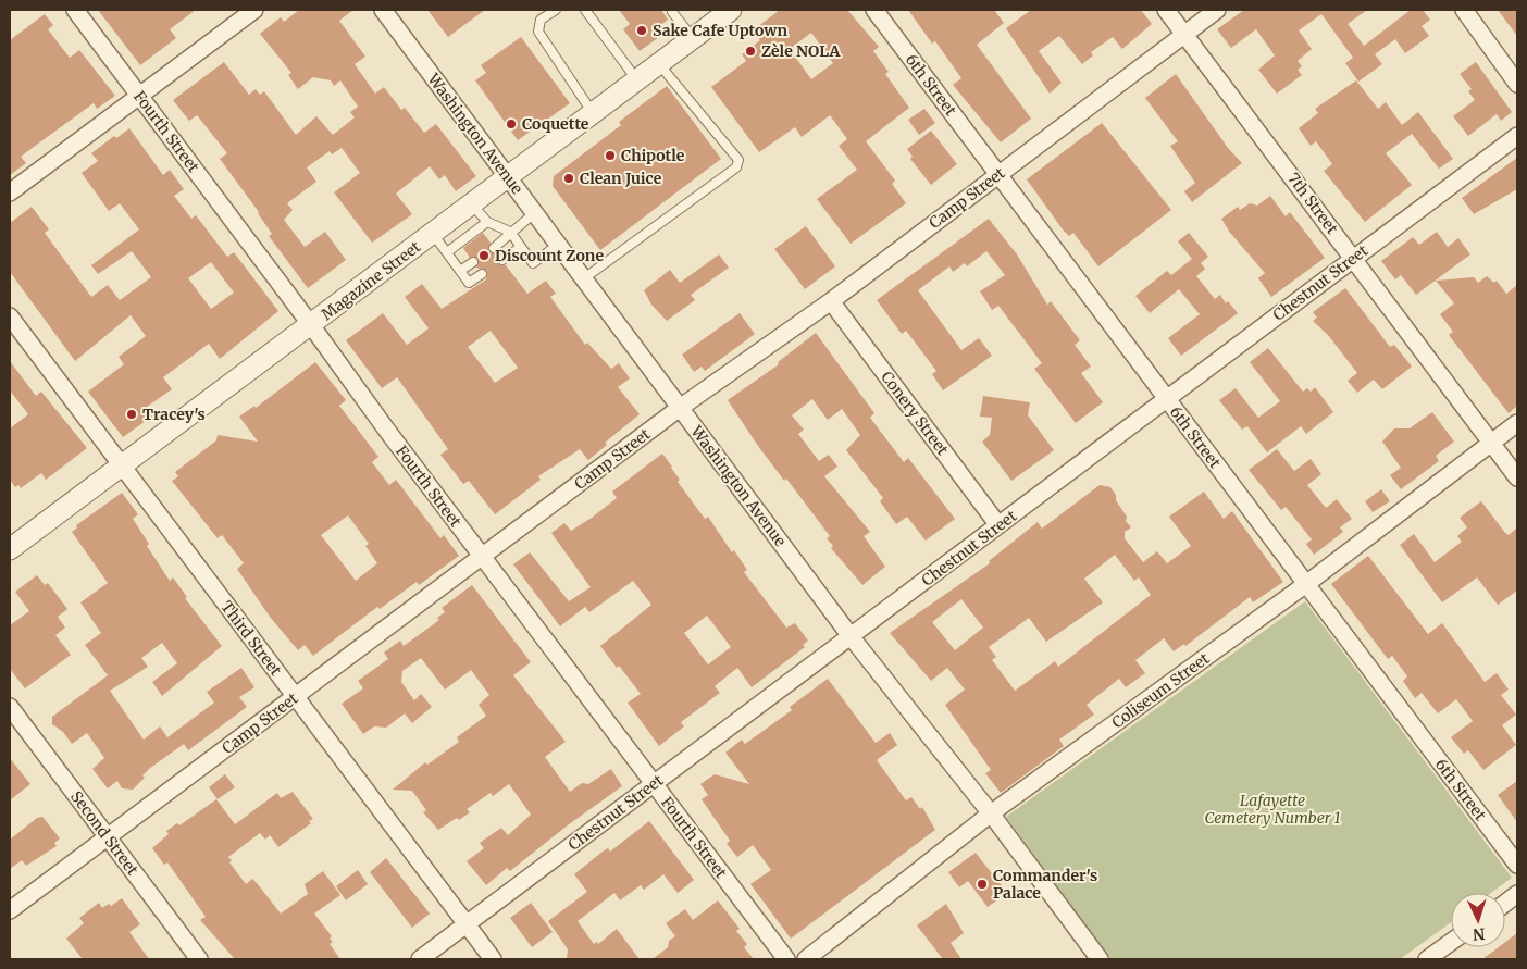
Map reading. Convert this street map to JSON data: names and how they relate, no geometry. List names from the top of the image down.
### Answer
{
  "streets": {
    "street": [
      "6th Street",
      "Fourth Street",
      "Washington Avenue",
      "Camp Street",
      "7th Street",
      "Magazine Street",
      "Chestnut Street",
      "Conery Street",
      "Third Street",
      "Coliseum Street",
      "Second Street"
    ]
  },
  "crossings": [
    ["6th Street", "Camp Street"],
    ["6th Street", "Chestnut Street"],
    ["6th Street", "Coliseum Street"],
    ["Fourth Street", "Camp Street"],
    ["Fourth Street", "Magazine Street"],
    ["Fourth Street", "Chestnut Street"],
    ["Washington Avenue", "Camp Street"],
    ["Washington Avenue", "Magazine Street"],
    ["Washington Avenue", "Chestnut Street"],
    ["Washington Avenue", "Coliseum Street"],
    ["Camp Street", "7th Street"],
    ["Camp Street", "Conery Street"],
    ["Camp Street", "Third Street"],
    ["Camp Street", "Second Street"],
    ["7th Street", "Chestnut Street"],
    ["7th Street", "Coliseum Street"],
    ["Magazine Street", "Third Street"],
    ["Chestnut Street", "Conery Street"],
    ["Chestnut Street", "Third Street"]
  ],
  "parks": ["Lafayette Cemetery Number 1"],
  "places": [
    "Sake Cafe Uptown",
    "Zèle NOLA",
    "Coquette",
    "Chipotle",
    "Clean Juice",
    "Discount Zone",
    "Tracey's",
    "Commander's Palace"
  ],
  "north": "bottom"
}
